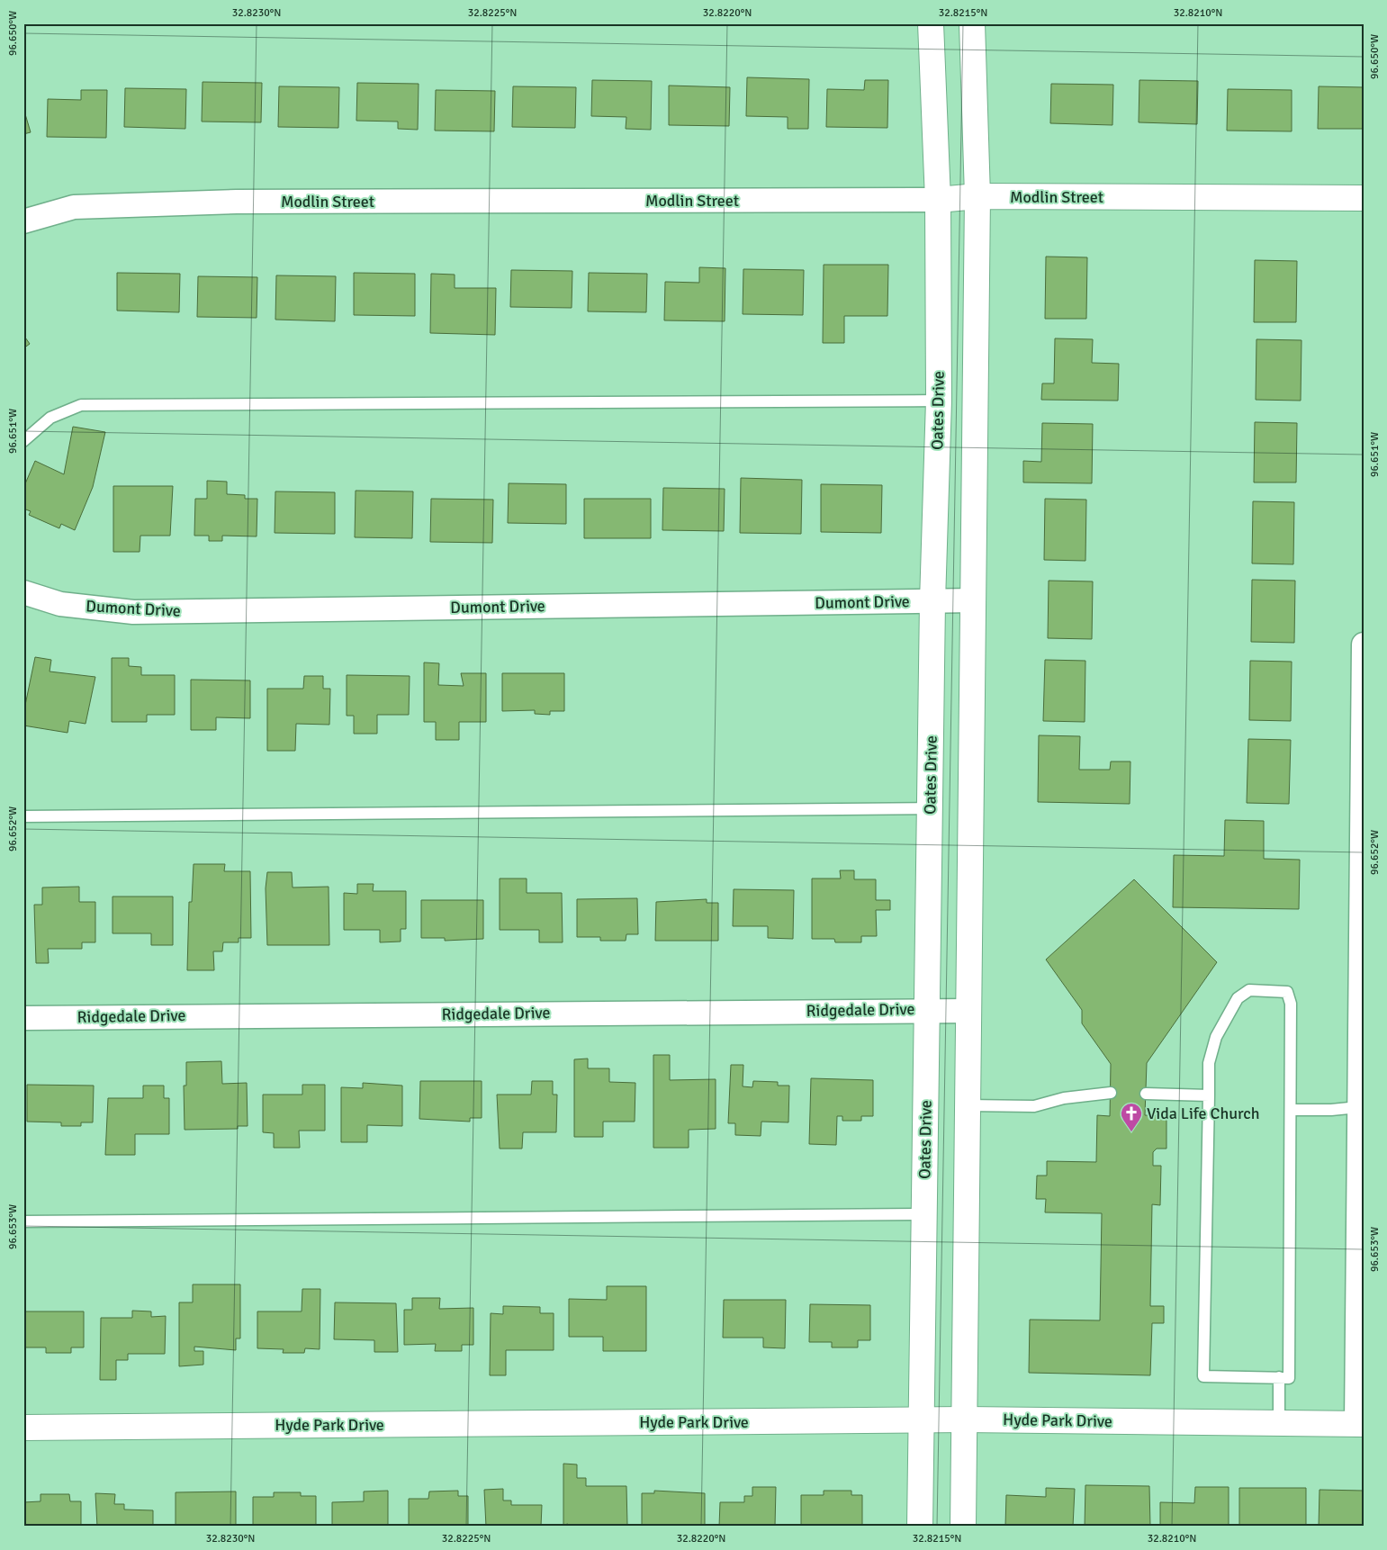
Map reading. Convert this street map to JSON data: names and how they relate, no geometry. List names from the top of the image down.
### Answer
{
  "streets": {
    "main road": ["Modlin Street", "Oates Drive", "Hyde Park Drive"],
    "street": ["Dumont Drive", "Ridgedale Drive"]
  },
  "crossings": [
    ["Modlin Street", "Oates Drive"],
    ["Oates Drive", "Dumont Drive"],
    ["Oates Drive", "Ridgedale Drive"],
    ["Oates Drive", "Hyde Park Drive"]
  ],
  "places": {
    "church": ["Vida Life Church"]
  },
  "coordinates": [
    "32.8230°N",
    "32.8225°N",
    "32.8220°N",
    "32.8215°N",
    "32.8210°N",
    "96.650°W",
    "96.651°W",
    "96.652°W",
    "96.653°W"
  ]
}
